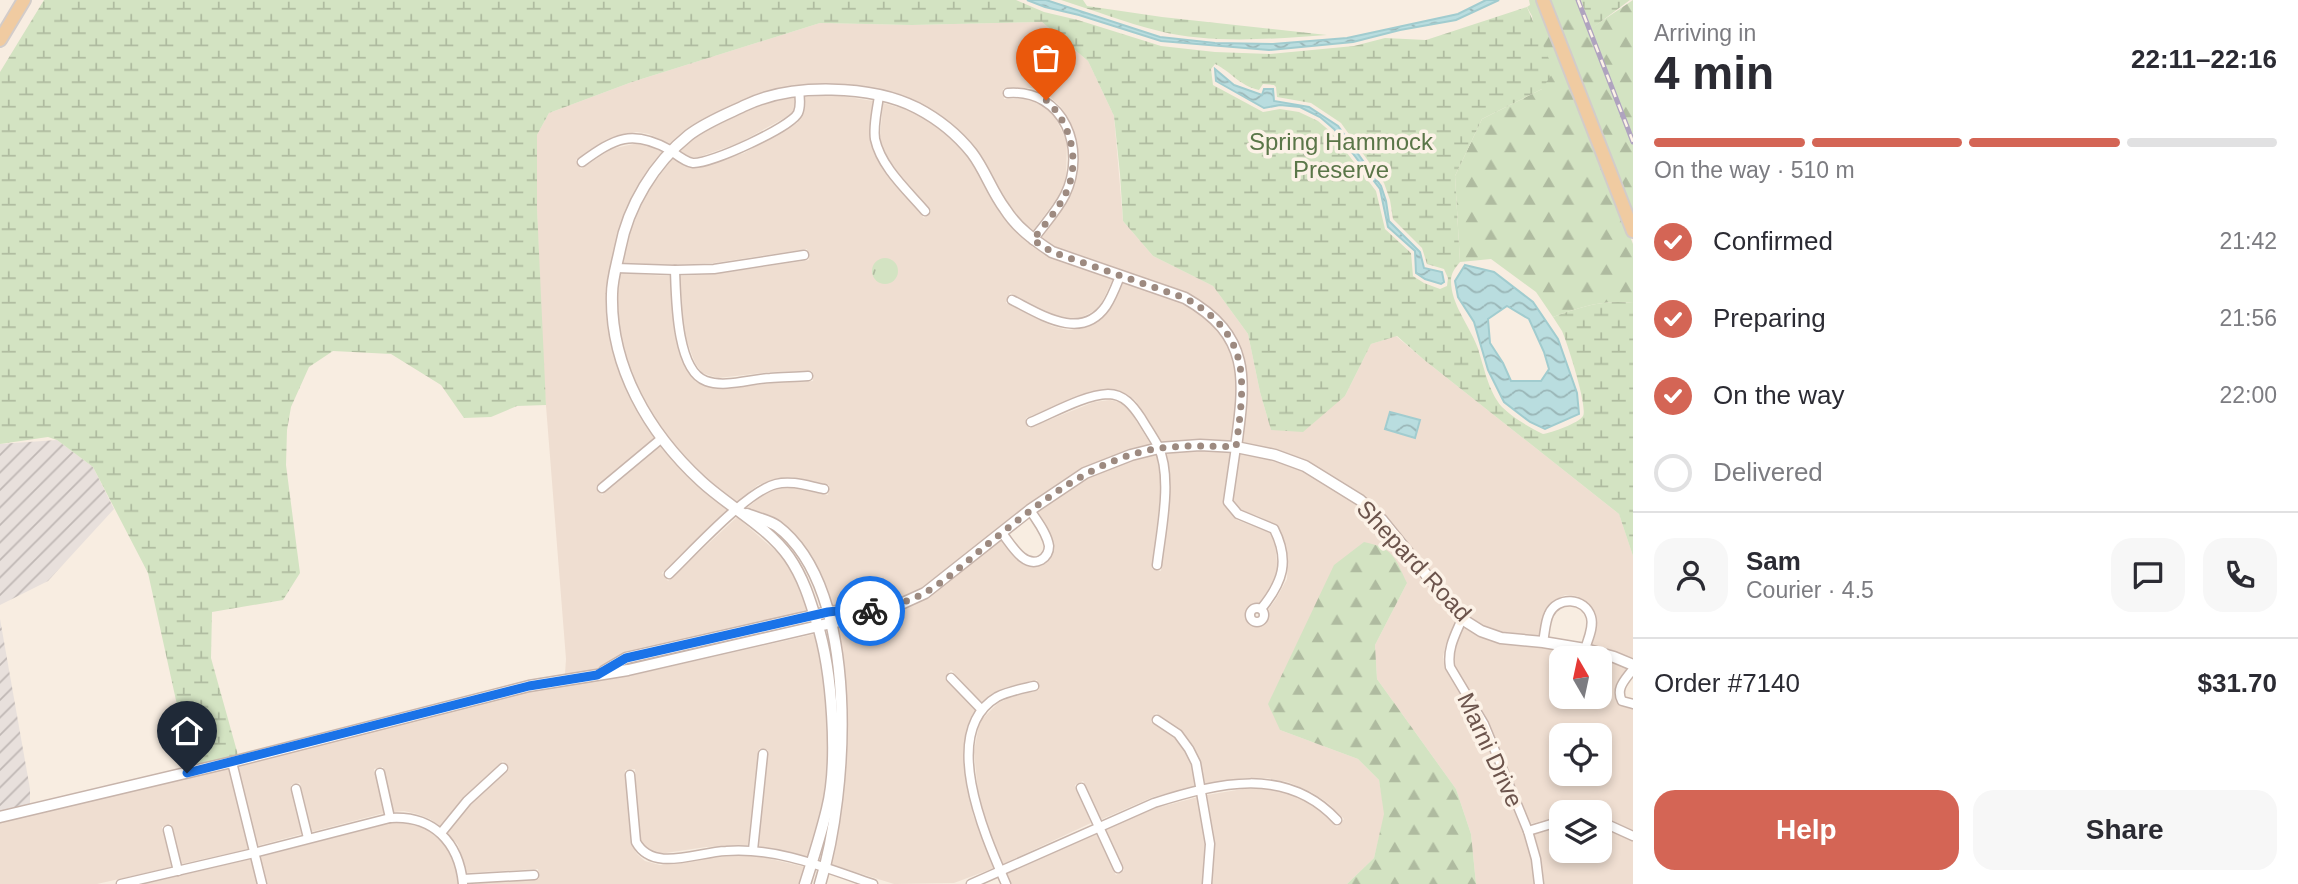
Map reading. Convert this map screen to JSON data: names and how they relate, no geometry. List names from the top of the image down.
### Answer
{
  "streets": {
    "street": ["Shepard Road", "Marni Drive"]
  },
  "crossings": [
    ["Shepard Road", "Marni Drive"]
  ],
  "parks": ["Spring Hammock Preserve"],
  "north": "top",
  "page": {
    "heading": ["4 min", "Arriving in", "22:11–22:16"],
    "panel": [
      "Sam",
      "Courier · 4.5",
      "Order #7140",
      "$31.70"
    ],
    "bar": "On the way · 510 m",
    "list": [
      ["Confirmed", "21:42"],
      ["Preparing", "21:56"],
      ["On the way", "22:00"],
      "Delivered"
    ],
    "buttons": ["Help", "Share"]
  }
}
